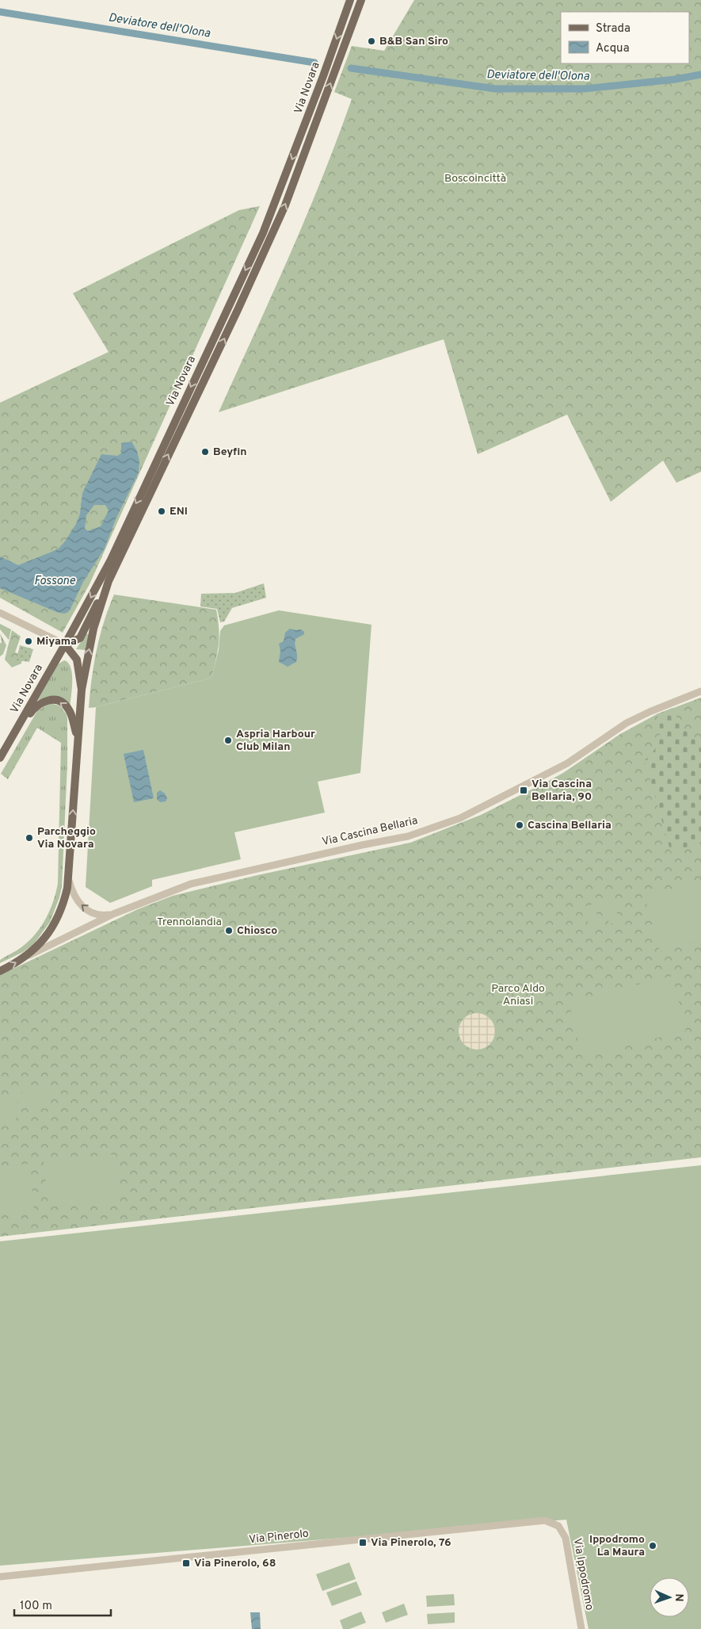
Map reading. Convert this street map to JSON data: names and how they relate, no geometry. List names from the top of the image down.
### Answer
{
  "streets": {
    "main road": ["Via Novara", "Via Cascina Bellaria"],
    "street": ["Via Pinerolo", "Via Ippodromo"]
  },
  "crossings": [
    ["Via Novara", "Via Cascina Bellaria"],
    ["Via Pinerolo", "Via Ippodromo"]
  ],
  "water": ["Deviatore dell'Olona", "Fossone"],
  "parks": ["Boscoincittà", "Trennolandia", "Parco Aldo Aniasi"],
  "places": {
    "other": [
      "B&B San Siro",
      "Beyfin",
      "ENI",
      "Miyama",
      "Aspria Harbour Club Milan",
      "Cascina Bellaria",
      "Parcheggio Via Novara",
      "Chiosco",
      "Ippodromo La Maura"
    ],
    "transit": ["Via Cascina Bellaria, 90", "Via Pinerolo, 76", "Via Pinerolo, 68"]
  },
  "legend": ["Strada", "Acqua"],
  "scale_bar": "100 m",
  "north": "right"
}
